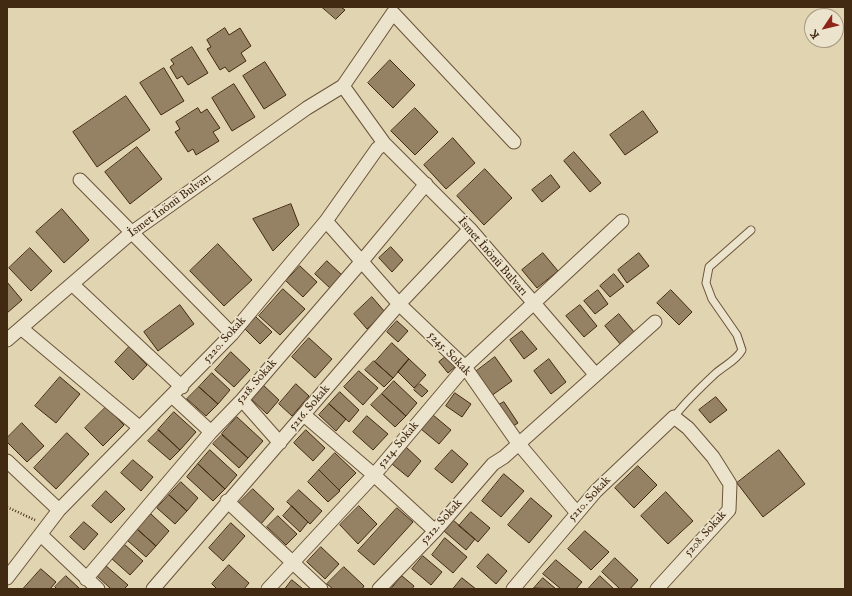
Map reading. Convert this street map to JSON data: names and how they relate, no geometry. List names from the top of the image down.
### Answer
{
  "streets": {
    "street": [
      "İsmet İnönü Bulvarı",
      "5220. Sokak",
      "5245. Sokak",
      "5218. Sokak",
      "5216. Sokak",
      "5214. Sokak",
      "5210. Sokak",
      "5212. Sokak",
      "5208. Sokak"
    ]
  },
  "crossings": [
    ["İsmet İnönü Bulvarı", "5220. Sokak"],
    ["İsmet İnönü Bulvarı", "5218. Sokak"],
    ["İsmet İnönü Bulvarı", "5216. Sokak"],
    ["İsmet İnönü Bulvarı", "5214. Sokak"],
    ["İsmet İnönü Bulvarı", "5212. Sokak"],
    ["5220. Sokak", "5245. Sokak"],
    ["5245. Sokak", "5218. Sokak"],
    ["5245. Sokak", "5216. Sokak"],
    ["5245. Sokak", "5214. Sokak"],
    ["5245. Sokak", "5210. Sokak"],
    ["5245. Sokak", "5212. Sokak"],
    ["5210. Sokak", "5208. Sokak"]
  ],
  "north": "bottom left"
}
